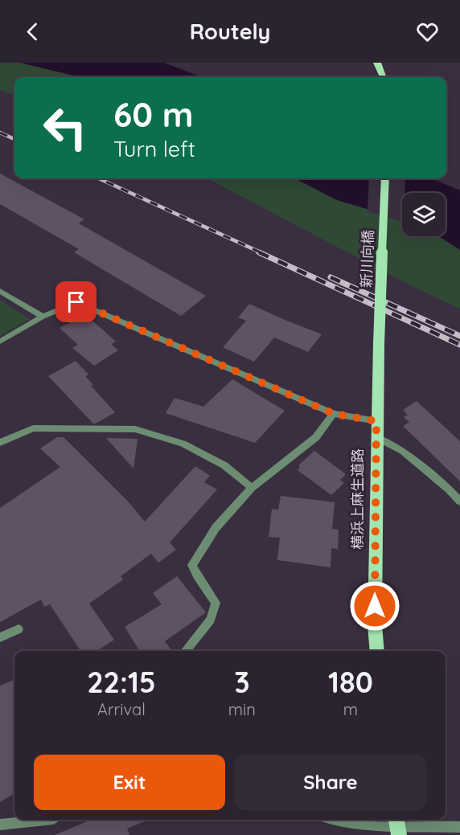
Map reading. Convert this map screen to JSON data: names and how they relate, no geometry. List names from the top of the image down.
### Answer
{
  "streets": {
    "main road": ["新川向橋", "横浜上麻生道路"]
  },
  "crossings": [
    ["新川向橋", "横浜上麻生道路"]
  ],
  "page": {
    "header": "Routely",
    "turn": ["60 m", "Turn left"],
    "eta": [
      "22:15",
      "Arrival",
      "3",
      "min",
      "180",
      "m"
    ],
    "buttons": ["Exit", "Share"]
  }
}
